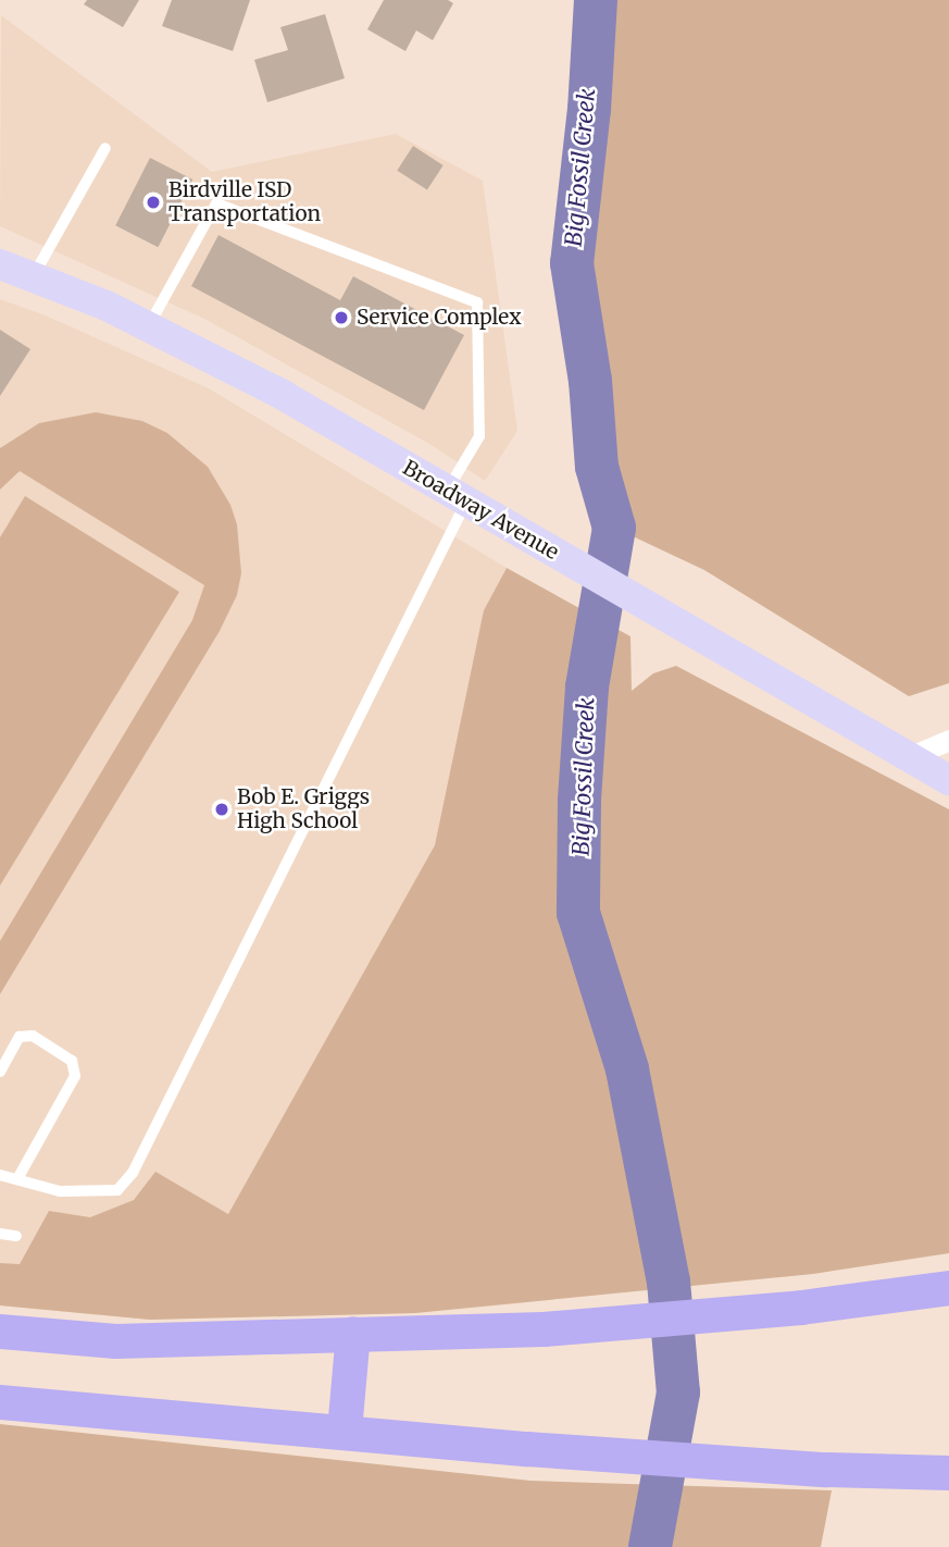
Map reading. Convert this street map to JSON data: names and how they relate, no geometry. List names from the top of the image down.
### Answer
{
  "streets": {
    "main road": ["Broadway Avenue"]
  },
  "water": ["Big Fossil Creek"],
  "places": ["Birdville ISD Transportation", "Service Complex", "Bob E. Griggs High School"]
}
